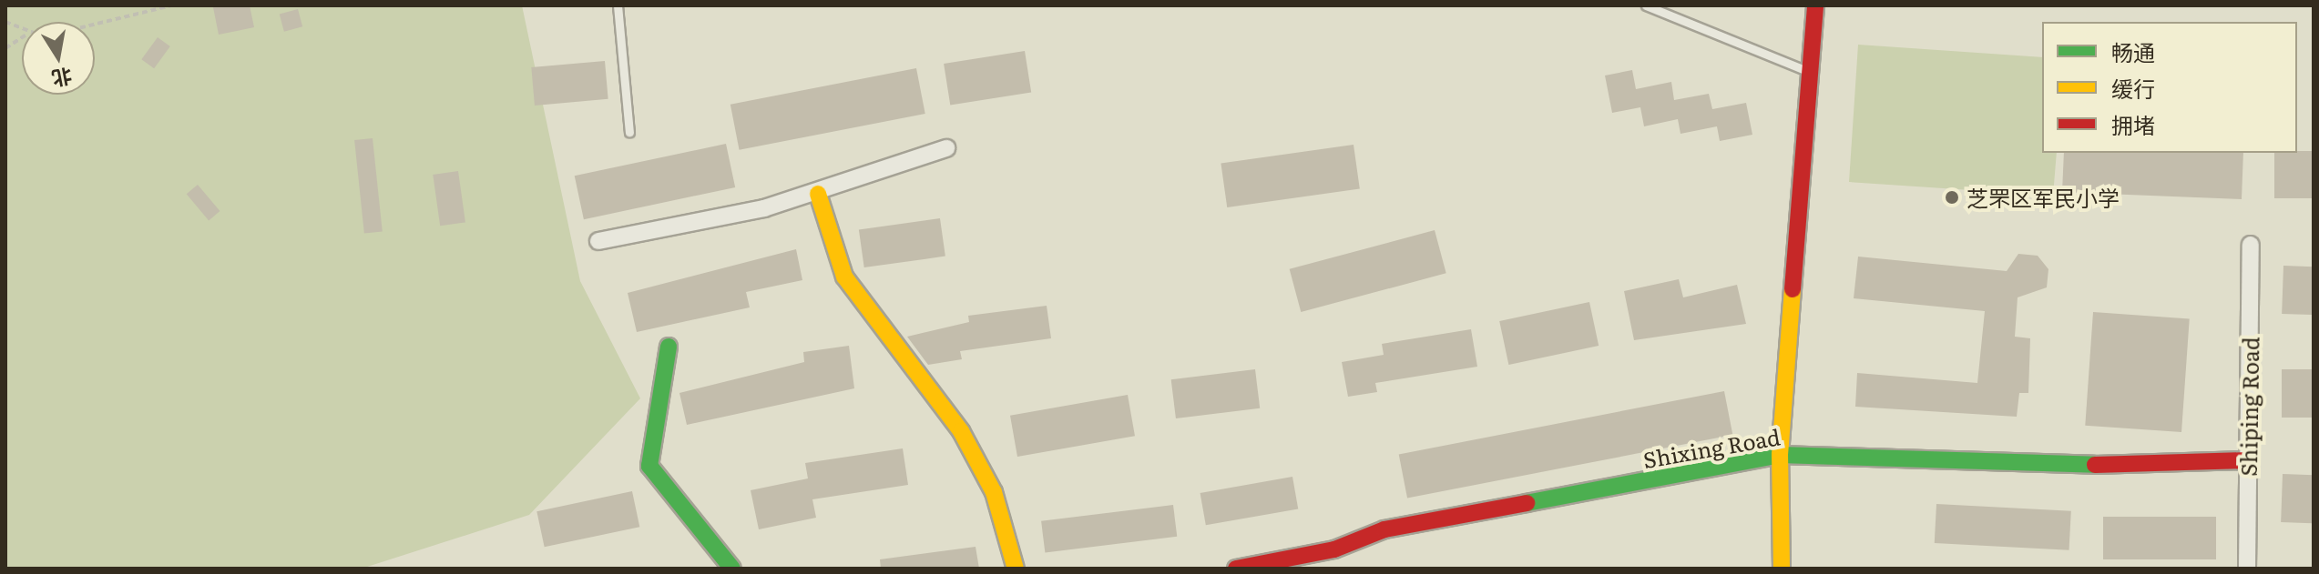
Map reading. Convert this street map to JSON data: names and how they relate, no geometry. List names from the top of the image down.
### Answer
{
  "streets": {
    "street": ["Shiping Road", "Shixing Road"]
  },
  "crossings": [
    ["Shiping Road", "Shixing Road"]
  ],
  "places": ["芝罘区军民小学"],
  "legend": ["畅通", "缓行", "拥堵"],
  "north": "bottom"
}
